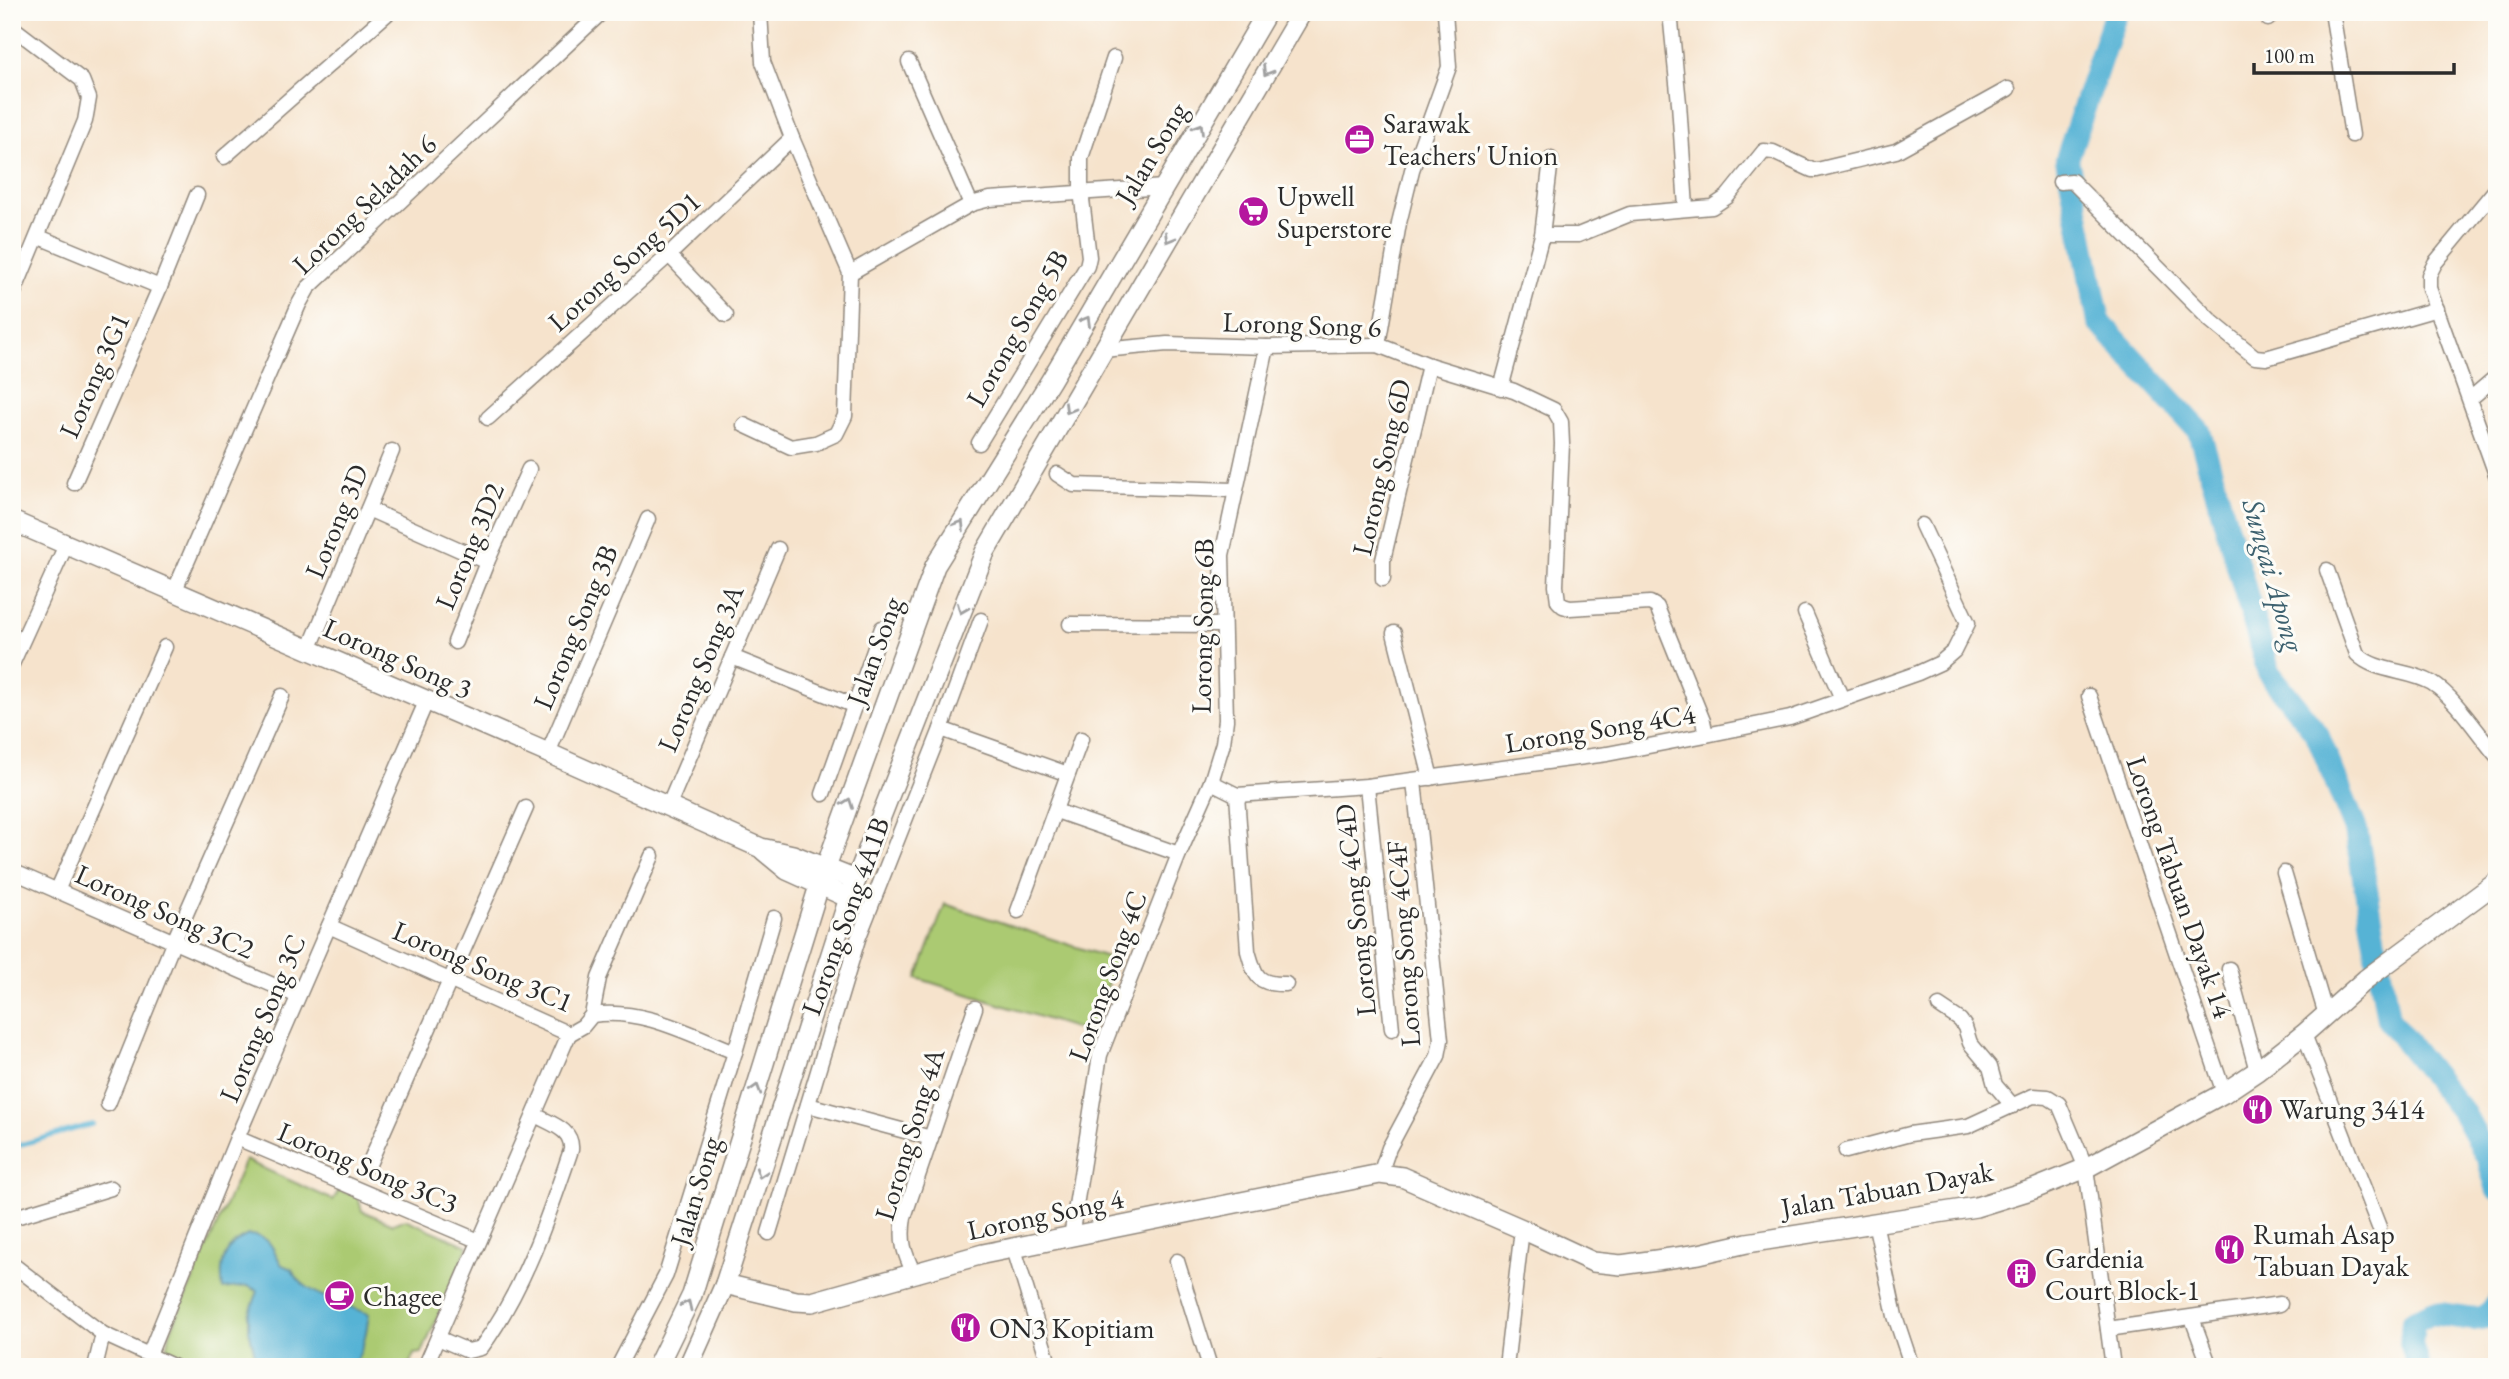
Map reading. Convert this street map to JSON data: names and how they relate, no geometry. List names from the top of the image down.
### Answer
{
  "streets": {
    "main road": [
      "Jalan Song",
      "Lorong Song 3",
      "Jalan Tabuan Dayak",
      "Lorong Song 4"
    ],
    "street": [
      "Lorong Seladah 6",
      "Lorong Song 5D1",
      "Lorong Song 6",
      "Lorong Song 5B",
      "Lorong 3G1",
      "Lorong Song 6D",
      "Lorong 3D",
      "Lorong 3D2",
      "Lorong Song 6B",
      "Lorong Song 3B",
      "Lorong Song 3A",
      "Lorong Song 4C4",
      "Lorong Tabuan Dayak 14",
      "Lorong Song 4C4D",
      "Lorong Song 3C2",
      "Lorong Song 4A1B",
      "Lorong Song 4C4F",
      "Lorong Song 3C1",
      "Lorong Song 4C",
      "Lorong Song 3C",
      "Lorong Song 4A",
      "Lorong Song 3C3"
    ]
  },
  "crossings": [
    ["Jalan Song", "Lorong Song 6"],
    ["Jalan Song", "Lorong Song 3"],
    ["Jalan Song", "Lorong Song 4"],
    ["Lorong Seladah 6", "Lorong Song 3"],
    ["Lorong Song 6", "Lorong Song 6D"],
    ["Lorong Song 6", "Lorong Song 6B"],
    ["Lorong Song 6", "Lorong Song 4C4"],
    ["Lorong 3D", "Lorong Song 3"],
    ["Lorong Song 6B", "Lorong Song 4C"],
    ["Lorong Song 3B", "Lorong Song 3"],
    ["Lorong Song 3", "Lorong Song 3A"],
    ["Lorong Song 3", "Lorong Song 3C"],
    ["Lorong Song 4C4", "Lorong Song 4C4D"],
    ["Lorong Song 4C4", "Lorong Song 4C4F"],
    ["Lorong Tabuan Dayak 14", "Jalan Tabuan Dayak"],
    ["Lorong Song 3C2", "Lorong Song 3C"],
    ["Lorong Song 4C4F", "Jalan Tabuan Dayak"],
    ["Lorong Song 4C4F", "Lorong Song 4"],
    ["Lorong Song 3C1", "Lorong Song 3C"],
    ["Lorong Song 4C", "Lorong Song 4"],
    ["Lorong Song 3C", "Lorong Song 3C3"],
    ["Lorong Song 4A", "Lorong Song 4"],
    ["Jalan Tabuan Dayak", "Lorong Song 4"]
  ],
  "water": ["Sungai Apong"],
  "places": {
    "office": ["Sarawak Teachers' Union"],
    "supermarket": ["Upwell Superstore"],
    "restaurant": ["Warung 3414", "Rumah Asap Tabuan Dayak", "ON3 Kopitiam"],
    "building": ["Gardenia Court Block-1"],
    "cafe": ["Chagee"]
  },
  "scale_bar": "100 m"
}
